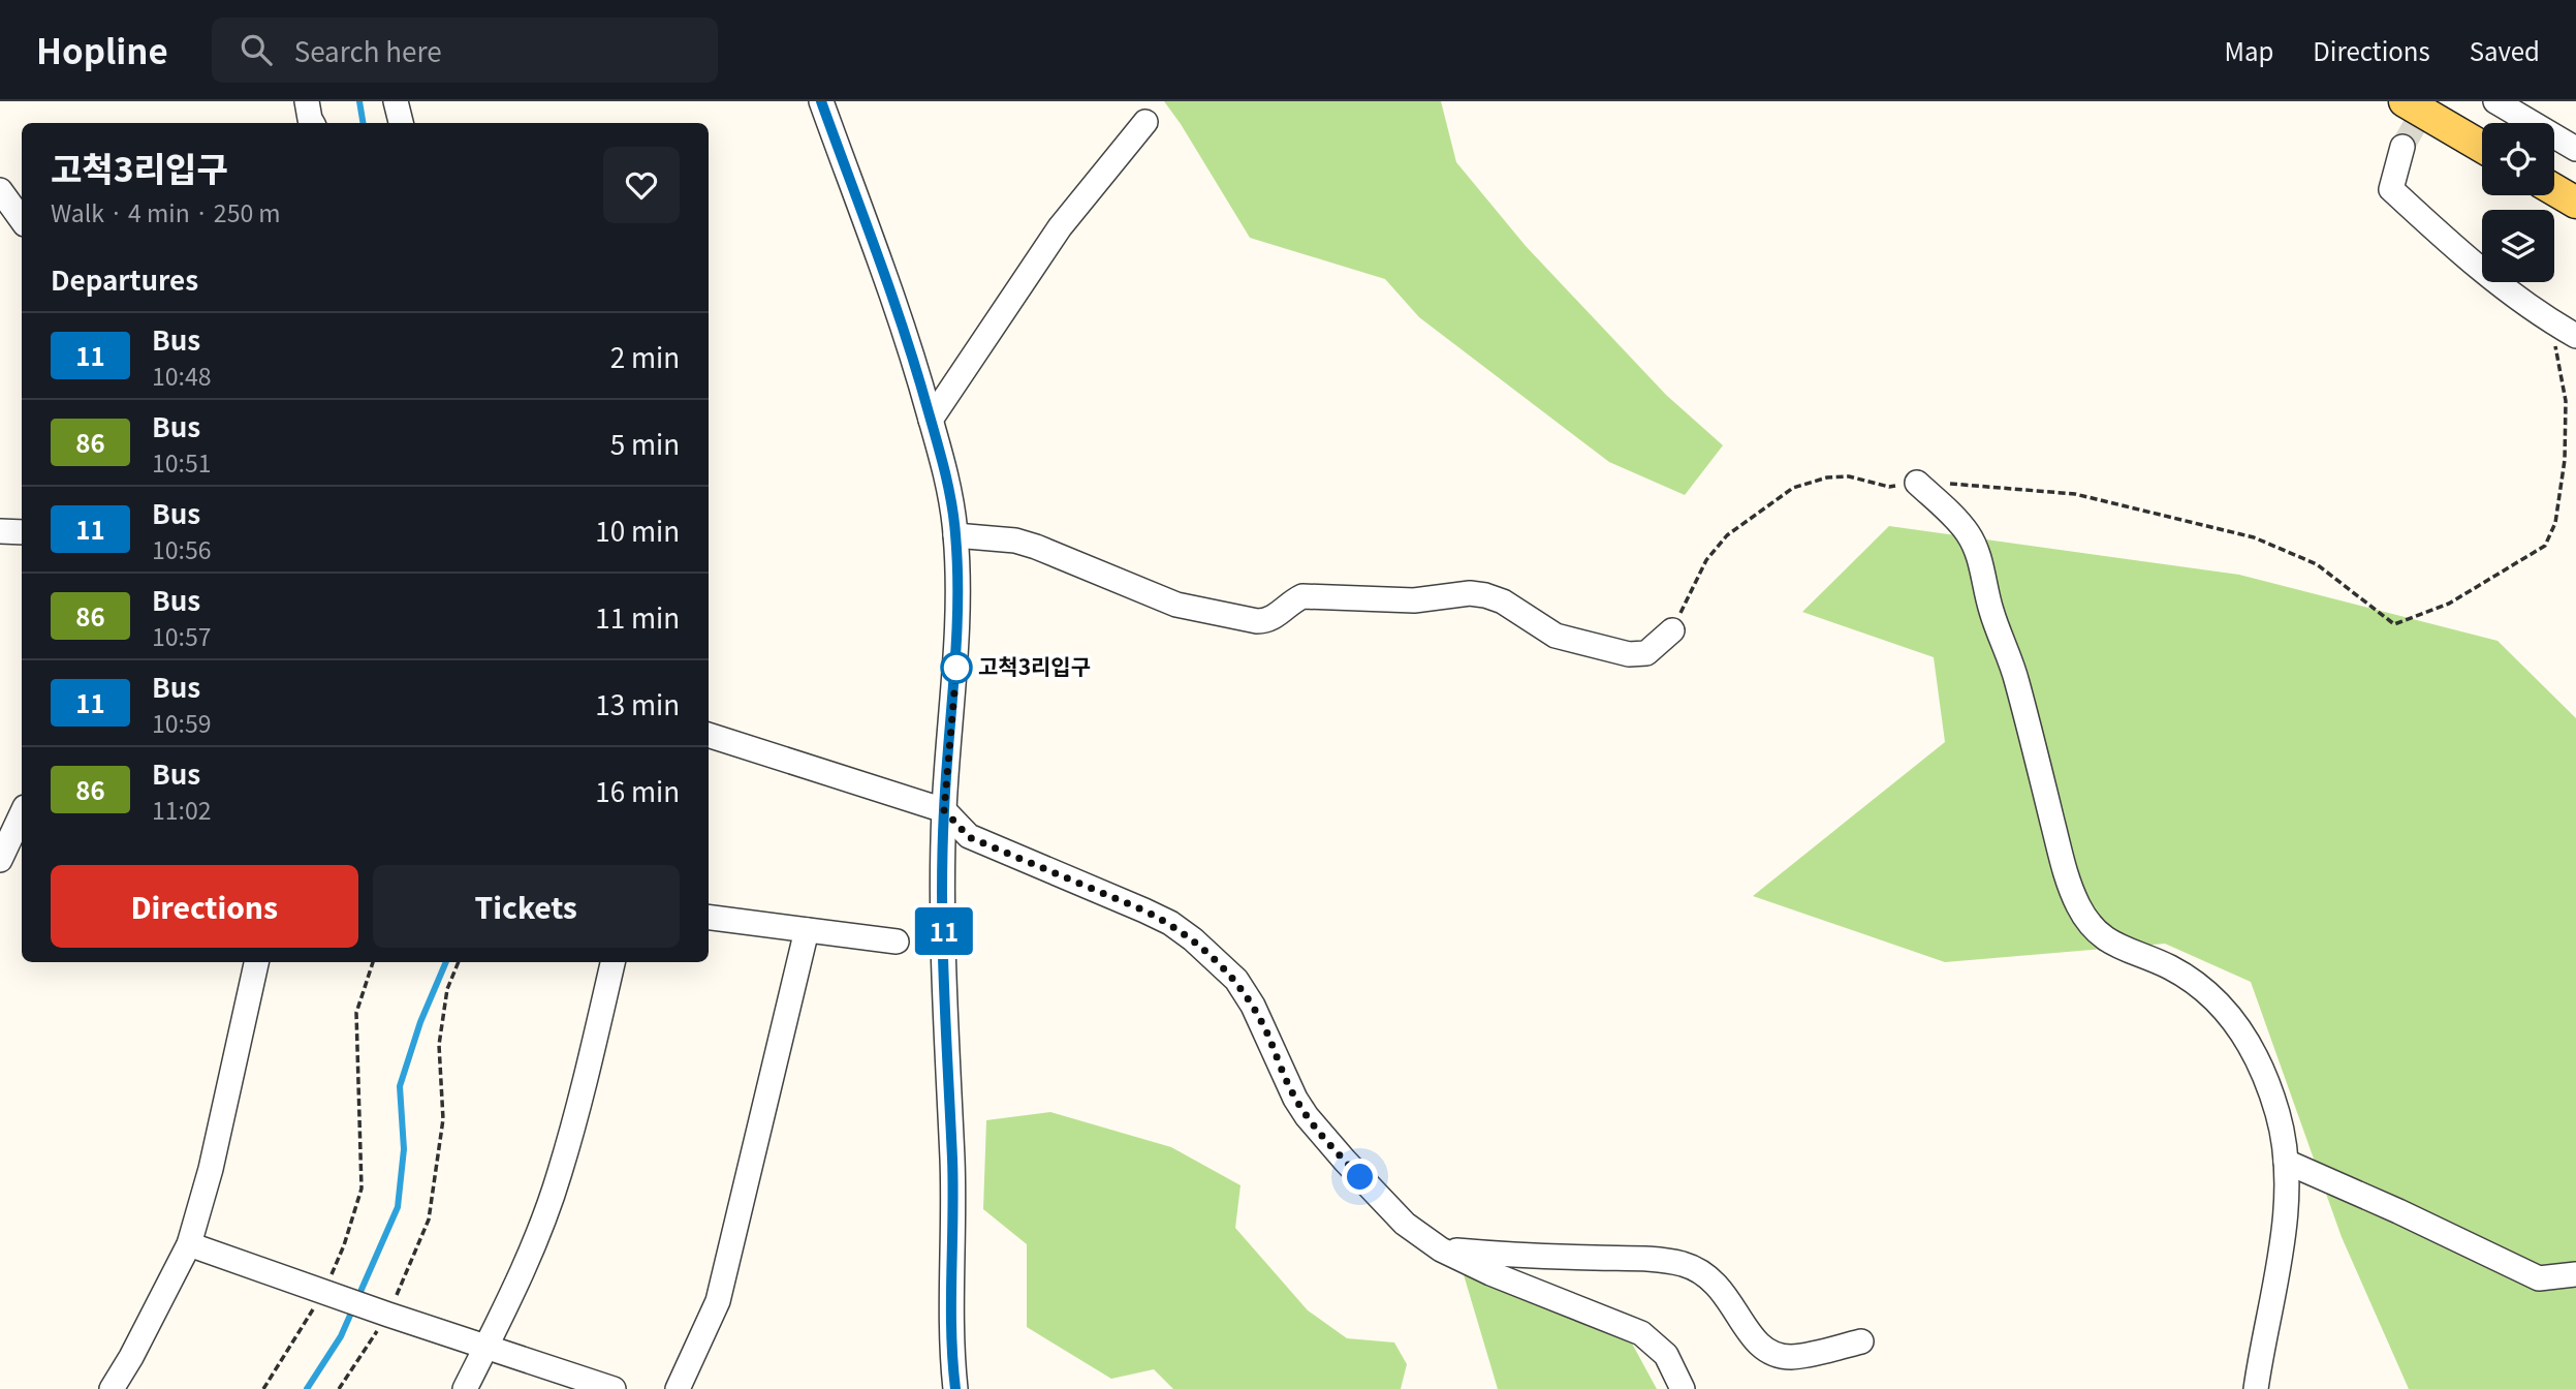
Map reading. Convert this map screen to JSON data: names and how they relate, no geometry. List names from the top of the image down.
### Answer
{
  "places": ["고척3리입구"],
  "lines": ["bus line 11"],
  "page": {
    "header": "Hopline",
    "search": "Search here",
    "nav": ["Map", "Directions", "Saved"],
    "on_map": "11",
    "heading": [
      ["고척3리입구", "Walk · 4 min · 250 m"],
      "Departures"
    ],
    "list": [
      {
        "mark": "11",
        "name": "Bus",
        "note": "10:48",
        "value": "2 min"
      },
      {
        "mark": "86",
        "name": "Bus",
        "note": "10:51",
        "value": "5 min"
      },
      {
        "mark": "11",
        "name": "Bus",
        "note": "10:56",
        "value": "10 min"
      },
      {
        "mark": "86",
        "name": "Bus",
        "note": "10:57",
        "value": "11 min"
      },
      {
        "mark": "11",
        "name": "Bus",
        "note": "10:59",
        "value": "13 min"
      },
      {
        "mark": "86",
        "name": "Bus",
        "note": "11:02",
        "value": "16 min"
      }
    ],
    "buttons": ["Directions", "Tickets"]
  }
}
